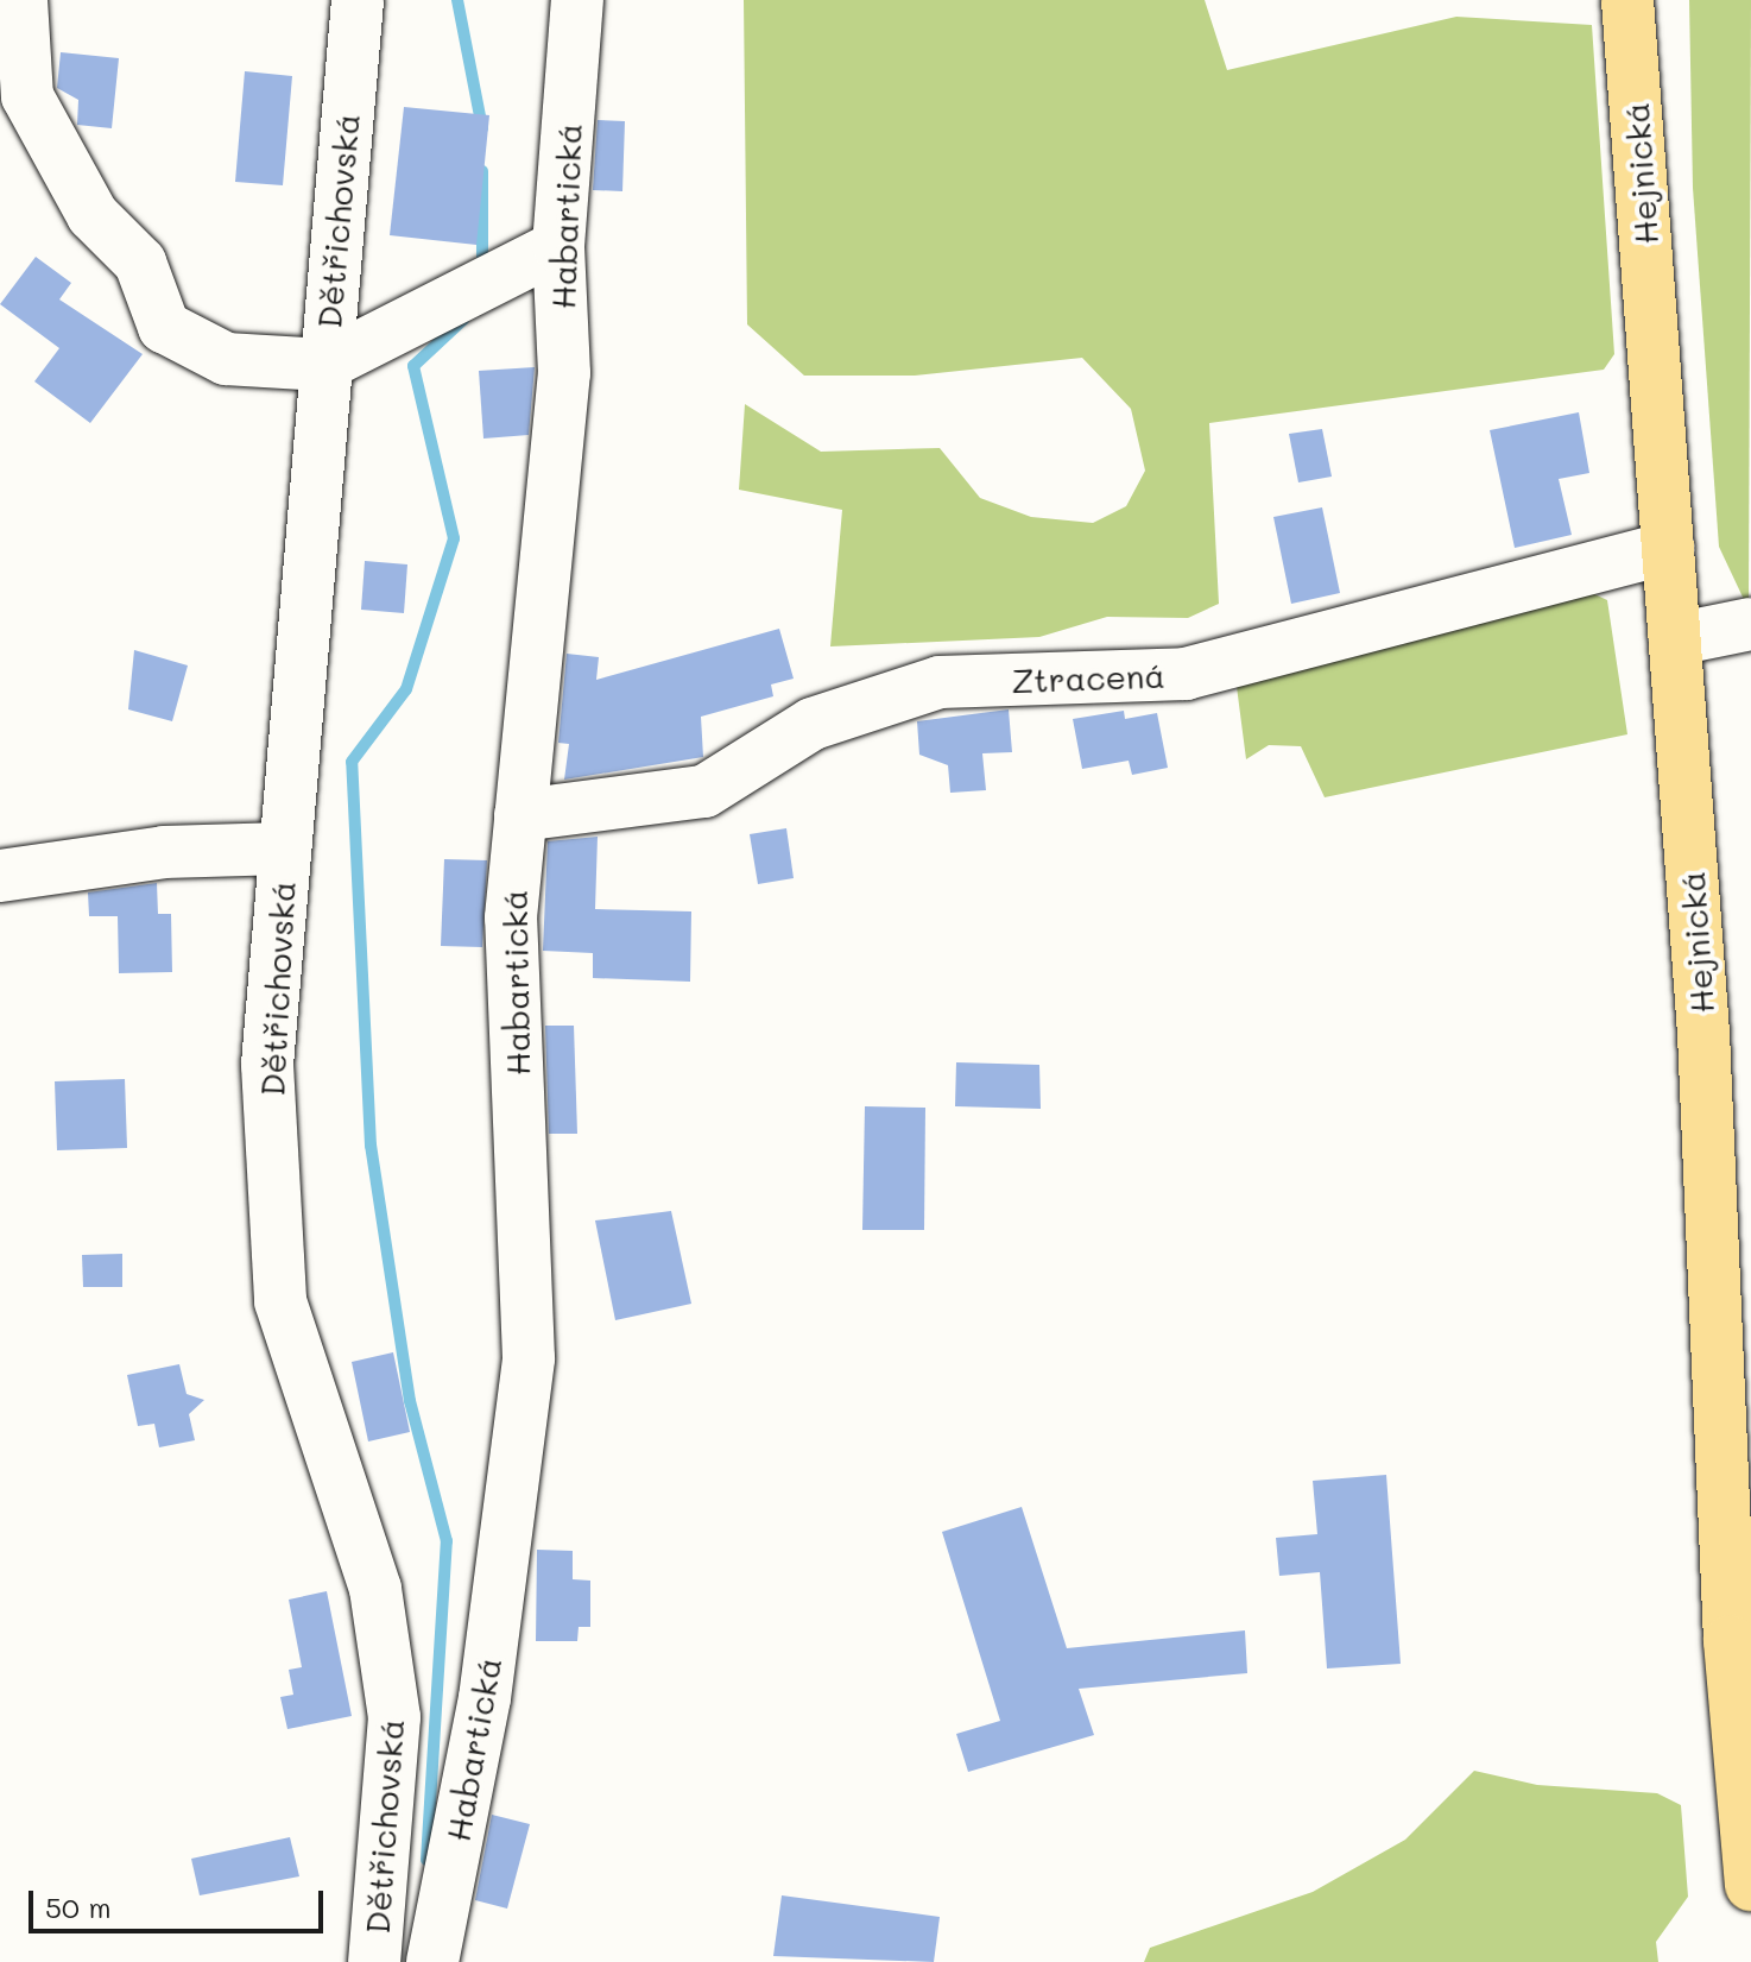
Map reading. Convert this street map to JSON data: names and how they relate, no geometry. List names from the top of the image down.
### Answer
{
  "streets": {
    "main road": ["Hejnická"],
    "street": ["Habartická", "Dětřichovská", "Ztracená"]
  },
  "crossings": [
    ["Hejnická", "Ztracená"],
    ["Habartická", "Ztracená"]
  ],
  "scale_bar": "50 m"
}
